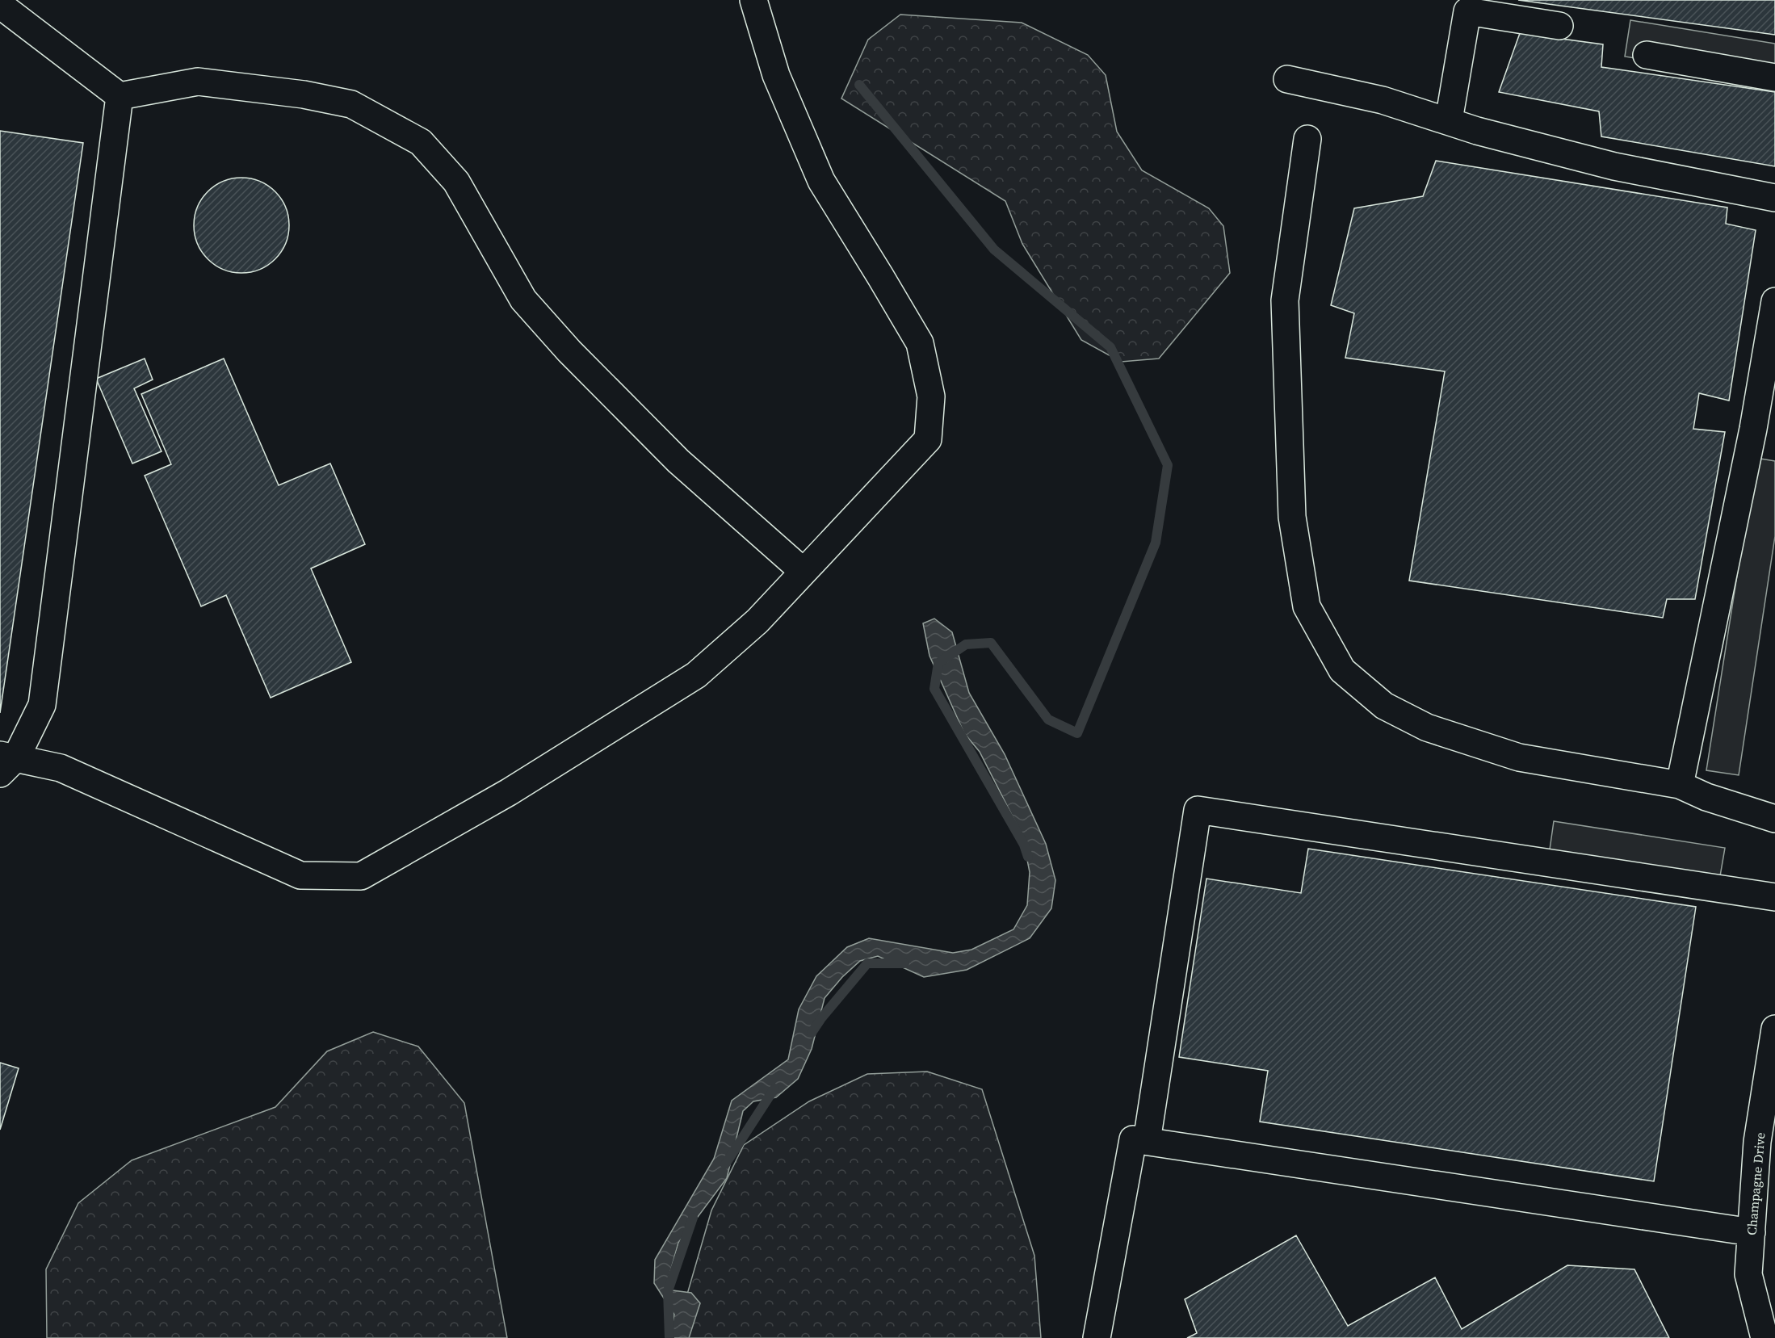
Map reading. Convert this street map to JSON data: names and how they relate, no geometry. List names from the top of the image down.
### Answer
{
  "streets": {
    "street": ["Champagne Drive"]
  }
}
